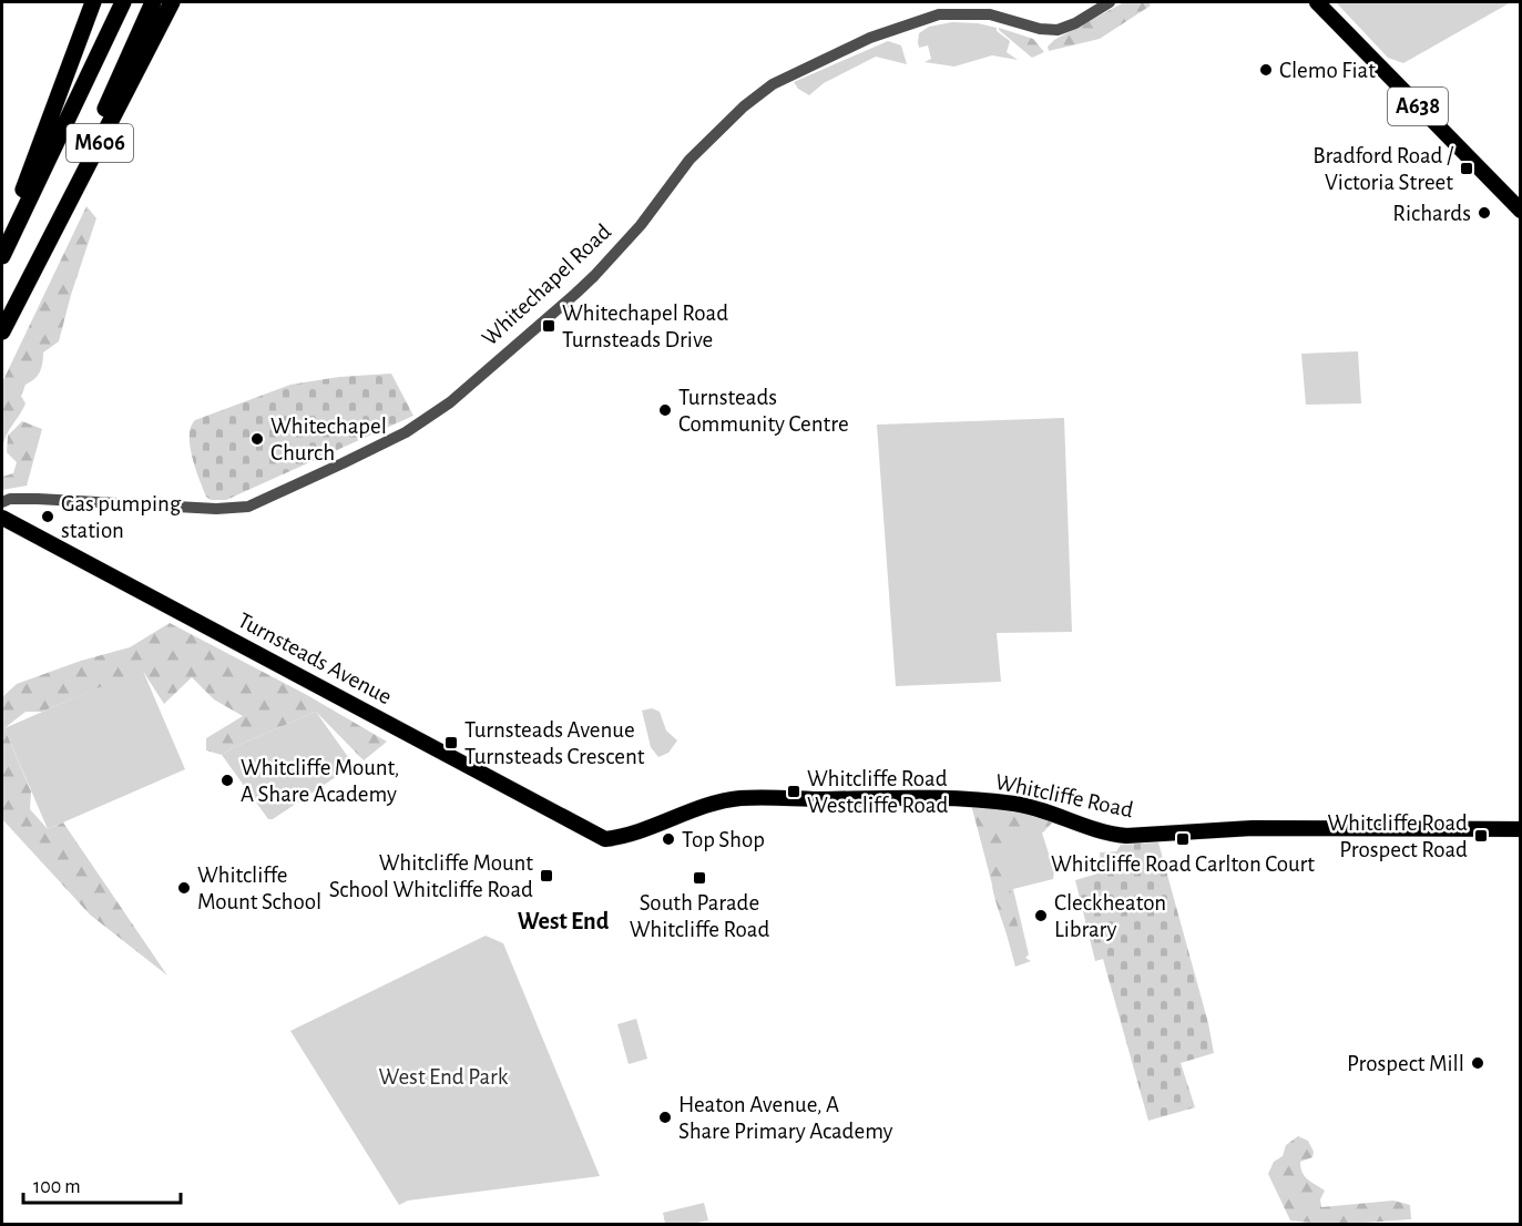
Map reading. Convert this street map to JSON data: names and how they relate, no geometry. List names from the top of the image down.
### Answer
{
  "streets": {
    "highway": ["M606"],
    "main road": ["A638", "Turnsteads Avenue", "Whitcliffe Road"],
    "street": ["Whitechapel Road"]
  },
  "crossings": [
    ["Turnsteads Avenue", "Whitcliffe Road"]
  ],
  "districts": ["West End"],
  "parks": ["West End Park"],
  "places": {
    "other": [
      "Clemo Fiat",
      "Richards",
      "Turnsteads Community Centre",
      "Whitechapel Church",
      "Gas pumping station",
      "Whitcliffe Mount, A Share Academy",
      "Top Shop",
      "Whitcliffe Mount School",
      "Cleckheaton Library",
      "Prospect Mill",
      "Heaton Avenue, A Share Primary Academy"
    ],
    "transit": [
      "Bradford Road / Victoria Street",
      "Whitechapel Road Turnsteads Drive",
      "Turnsteads Avenue Turnsteads Crescent",
      "Whitcliffe Road Westcliffe Road",
      "Whitcliffe Road Prospect Road",
      "Whitcliffe Road Carlton Court",
      "Whitcliffe Mount School Whitcliffe Road",
      "South Parade Whitcliffe Road"
    ]
  },
  "scale_bar": "100 m"
}
